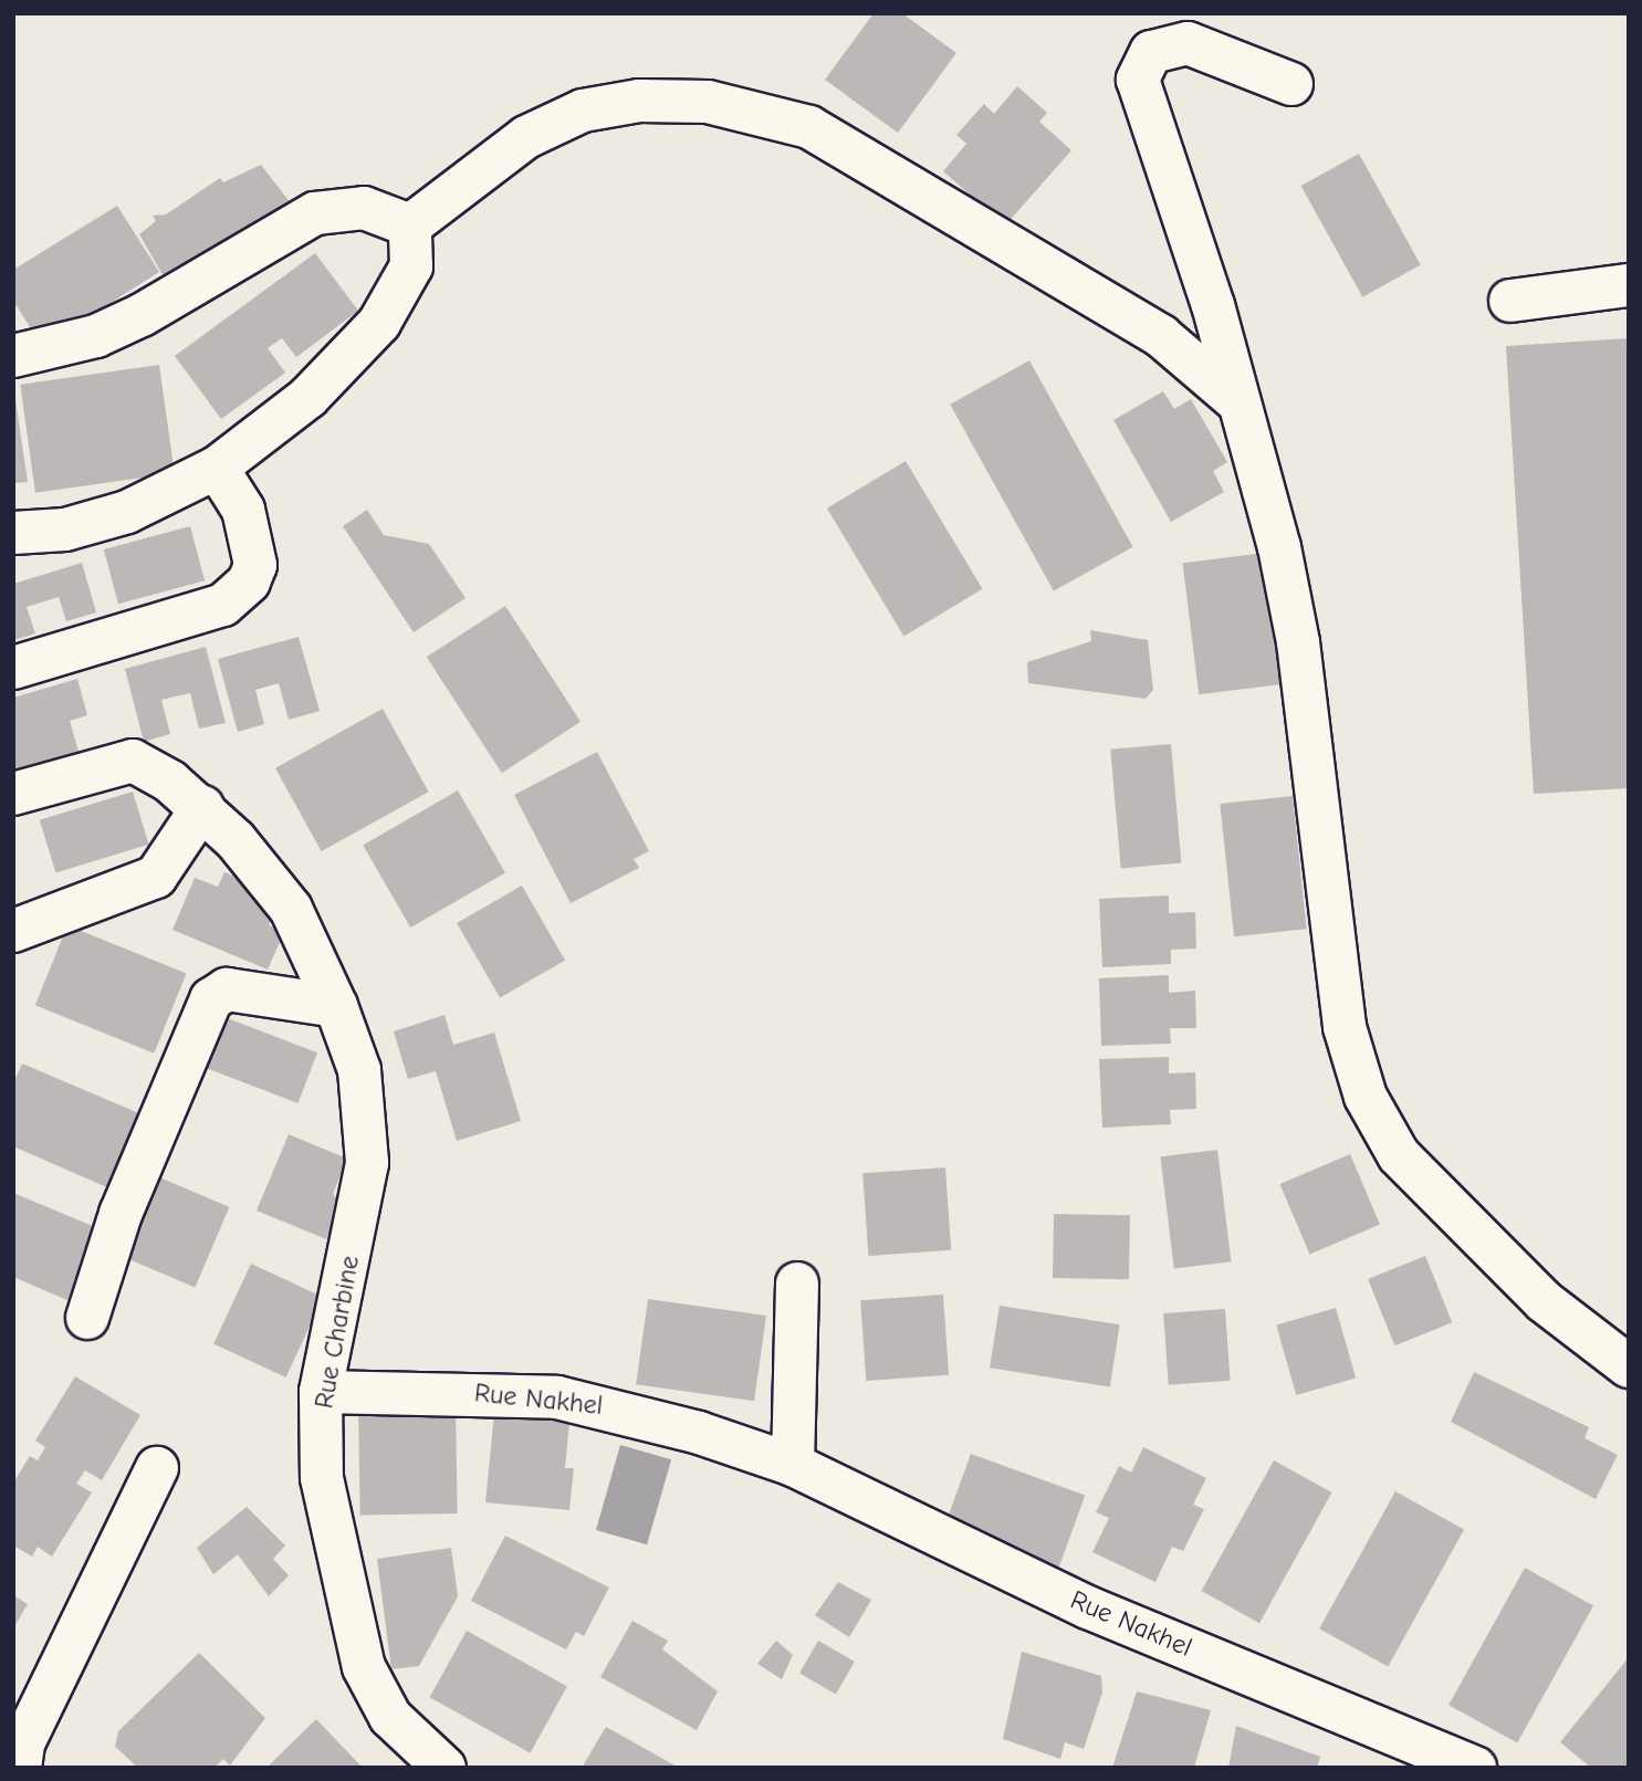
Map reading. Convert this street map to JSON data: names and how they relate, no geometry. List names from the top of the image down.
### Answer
{
  "streets": {
    "street": ["Rue Charbine", "Rue Nakhel"]
  },
  "crossings": [
    ["Rue Charbine", "Rue Nakhel"]
  ]
}
